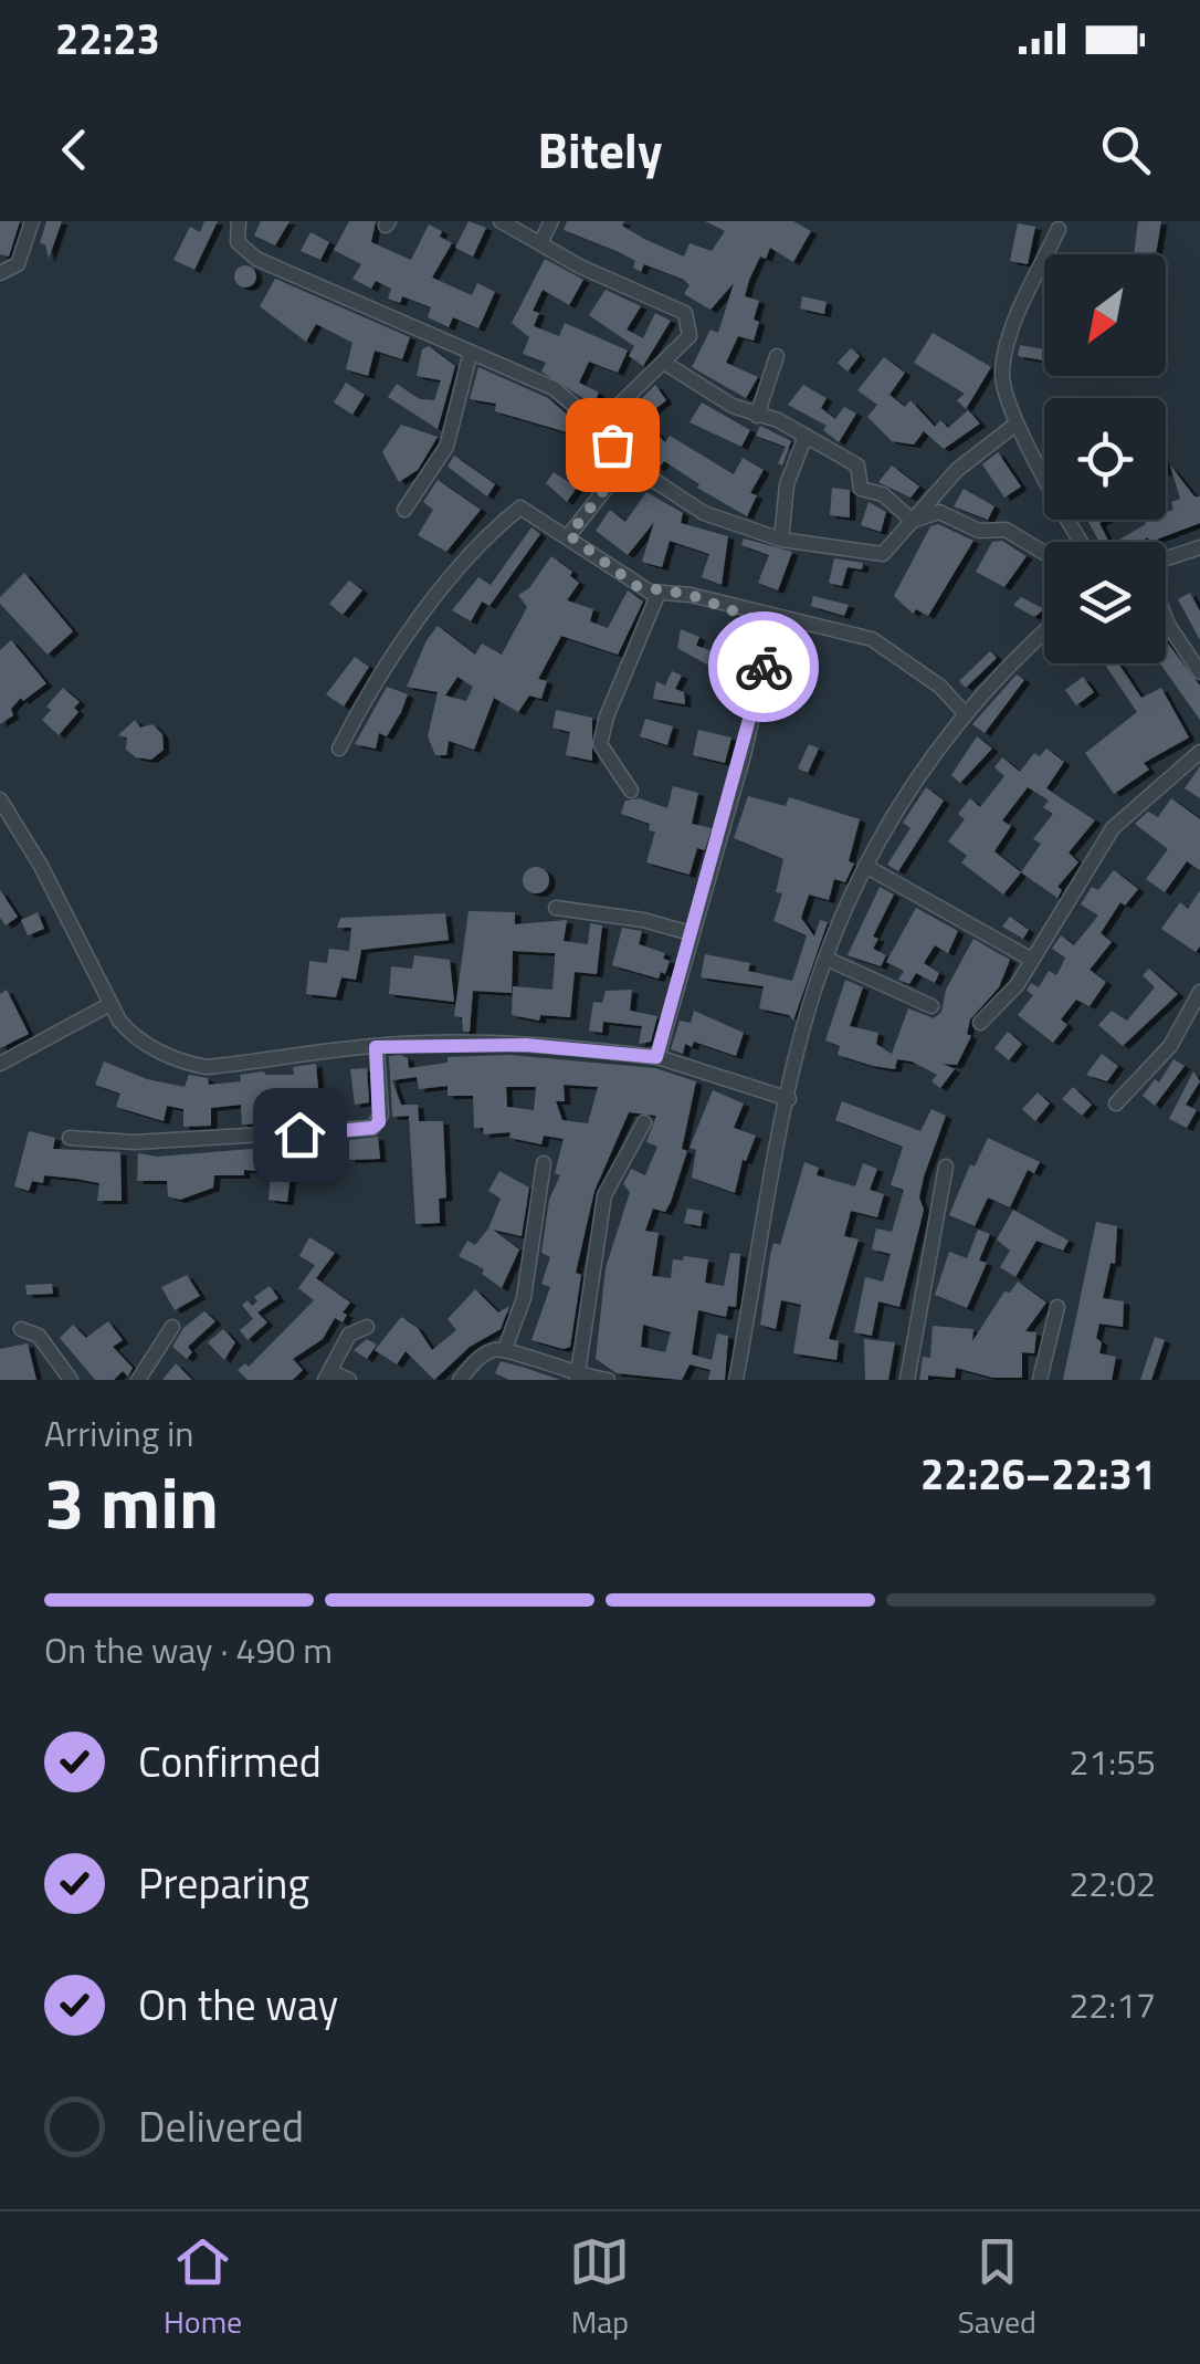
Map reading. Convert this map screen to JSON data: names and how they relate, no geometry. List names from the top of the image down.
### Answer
{
  "north": "bottom left",
  "page": {
    "status": "22:23",
    "header": "Bitely",
    "heading": ["3 min", "Arriving in", "22:26–22:31"],
    "bar": "On the way · 490 m",
    "list": [
      ["Confirmed", "21:55"],
      ["Preparing", "22:02"],
      ["On the way", "22:17"],
      "Delivered"
    ],
    "tabs": ["Home", "Map", "Saved"]
  }
}
